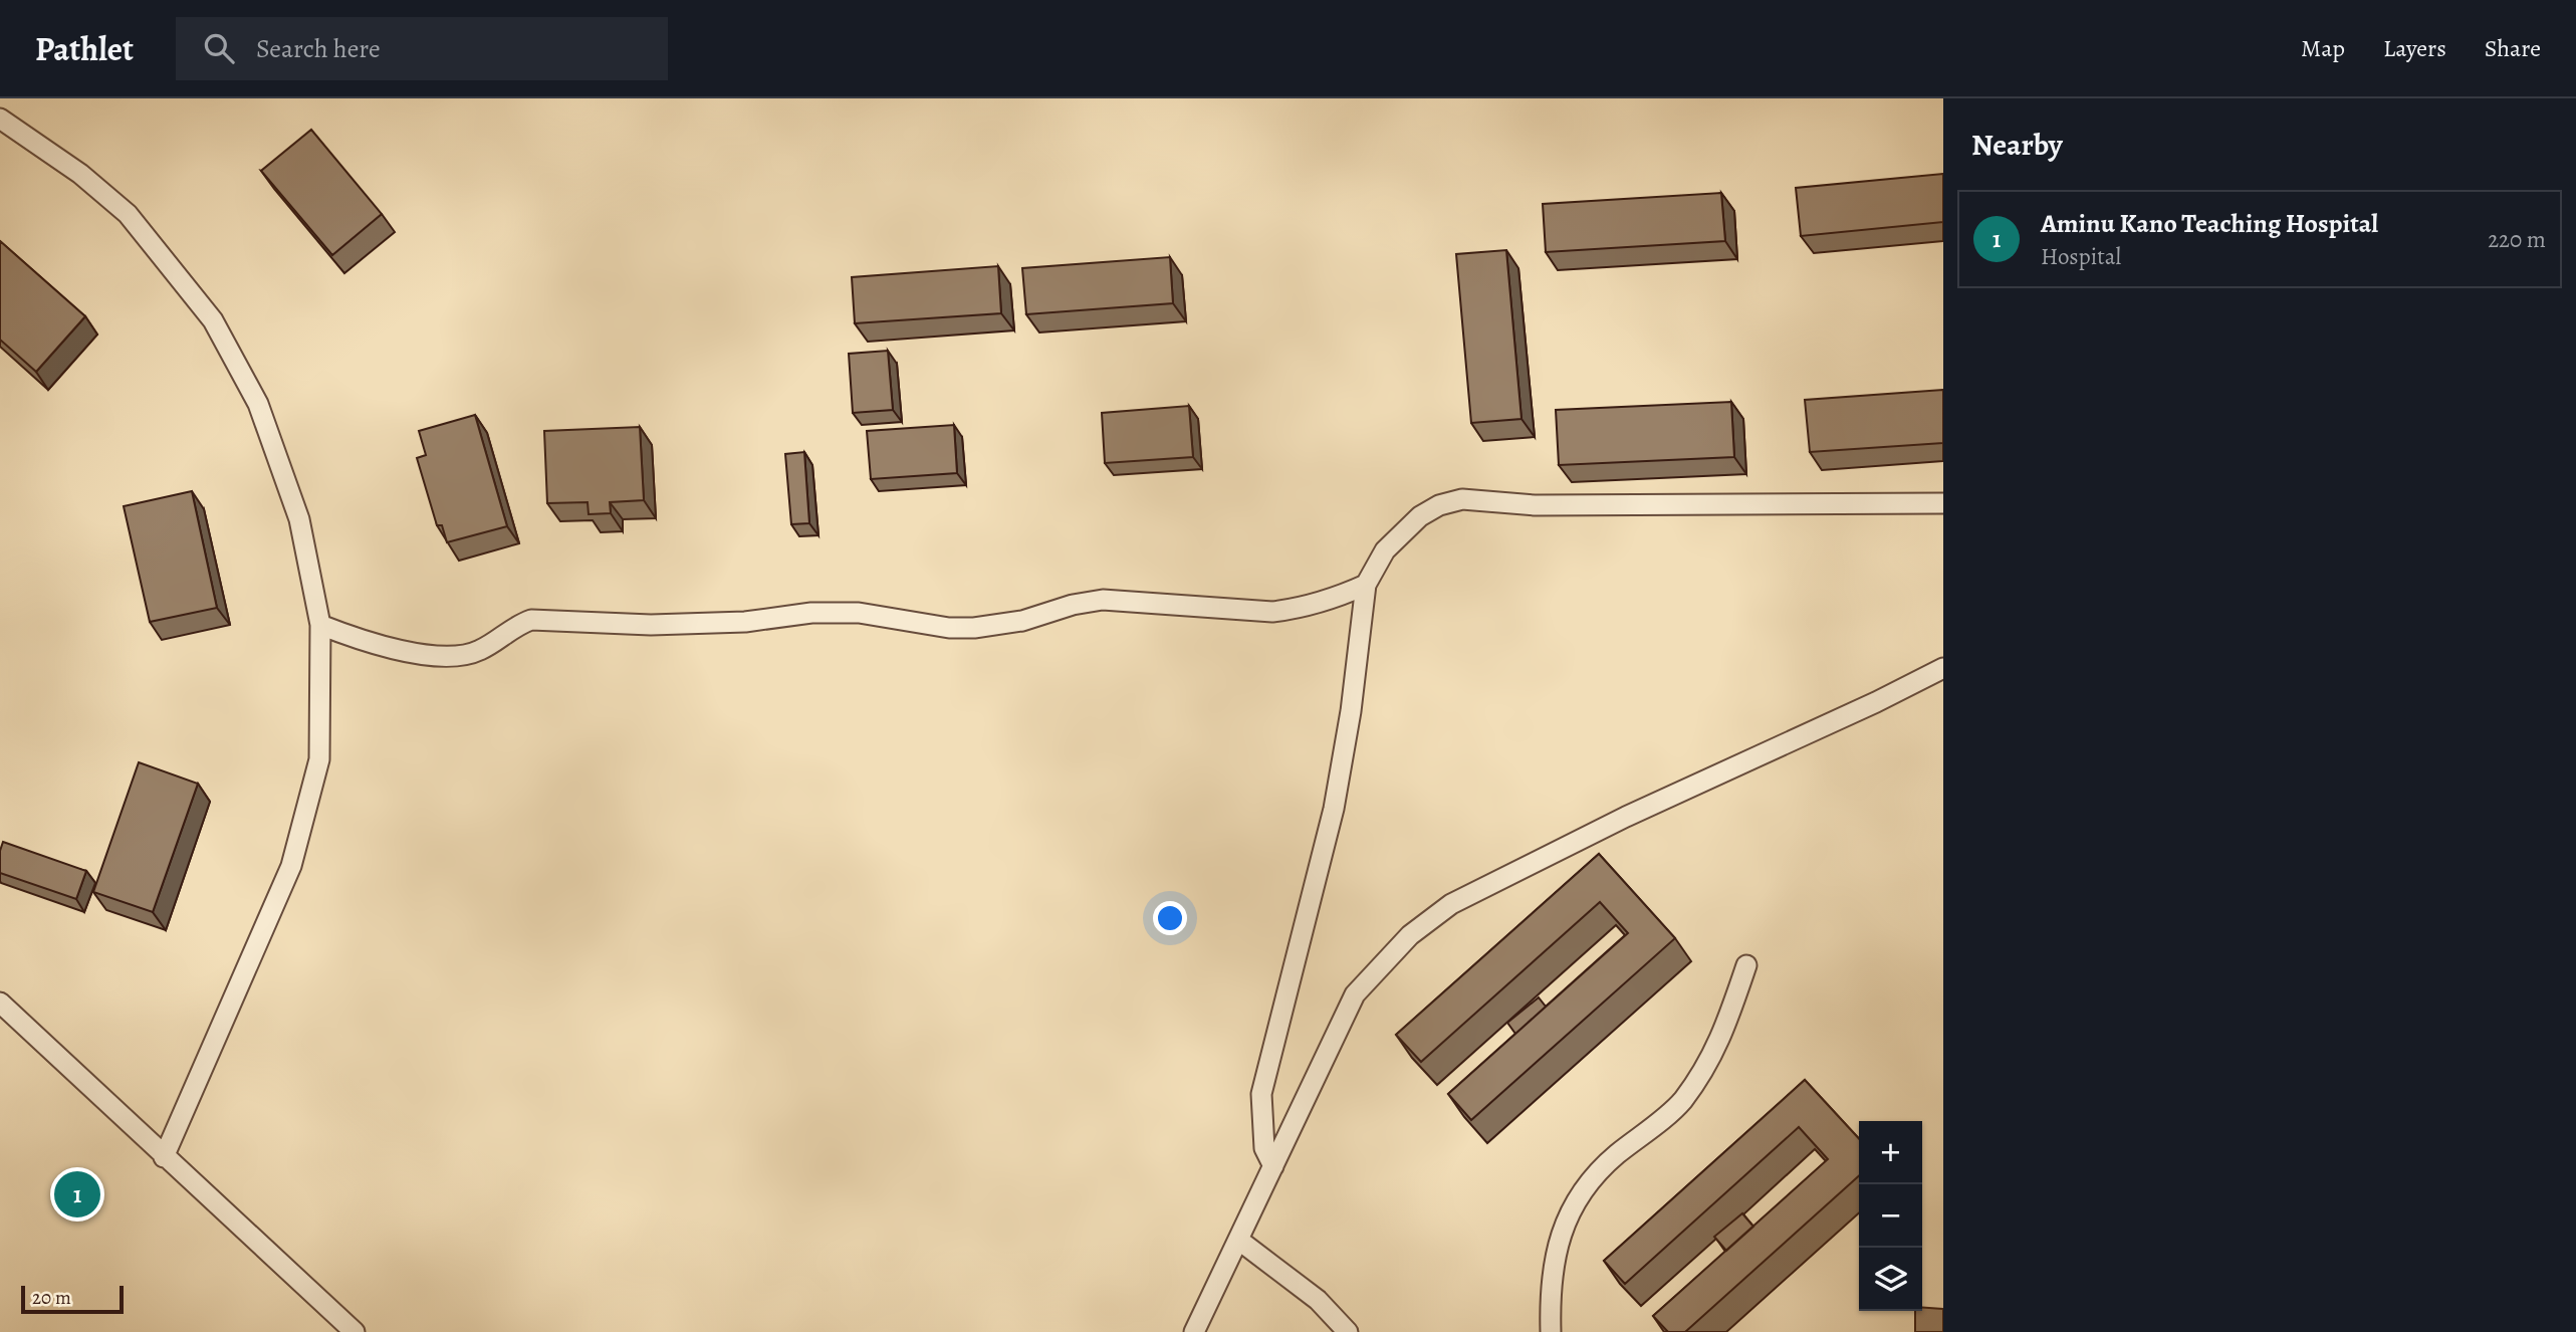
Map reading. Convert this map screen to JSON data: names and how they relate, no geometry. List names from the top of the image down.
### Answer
{
  "scale_bar": "20 m",
  "page": {
    "header": "Pathlet",
    "search": "Search here",
    "nav": ["Map", "Layers", "Share"],
    "heading": "Nearby",
    "list": [
      {
        "mark": "1",
        "name": "Aminu Kano Teaching Hospital",
        "note": "Hospital",
        "value": "220 m"
      }
    ],
    "map_buttons": ["+", "−"],
    "pins": "1",
    "scale": "20 m"
  }
}
